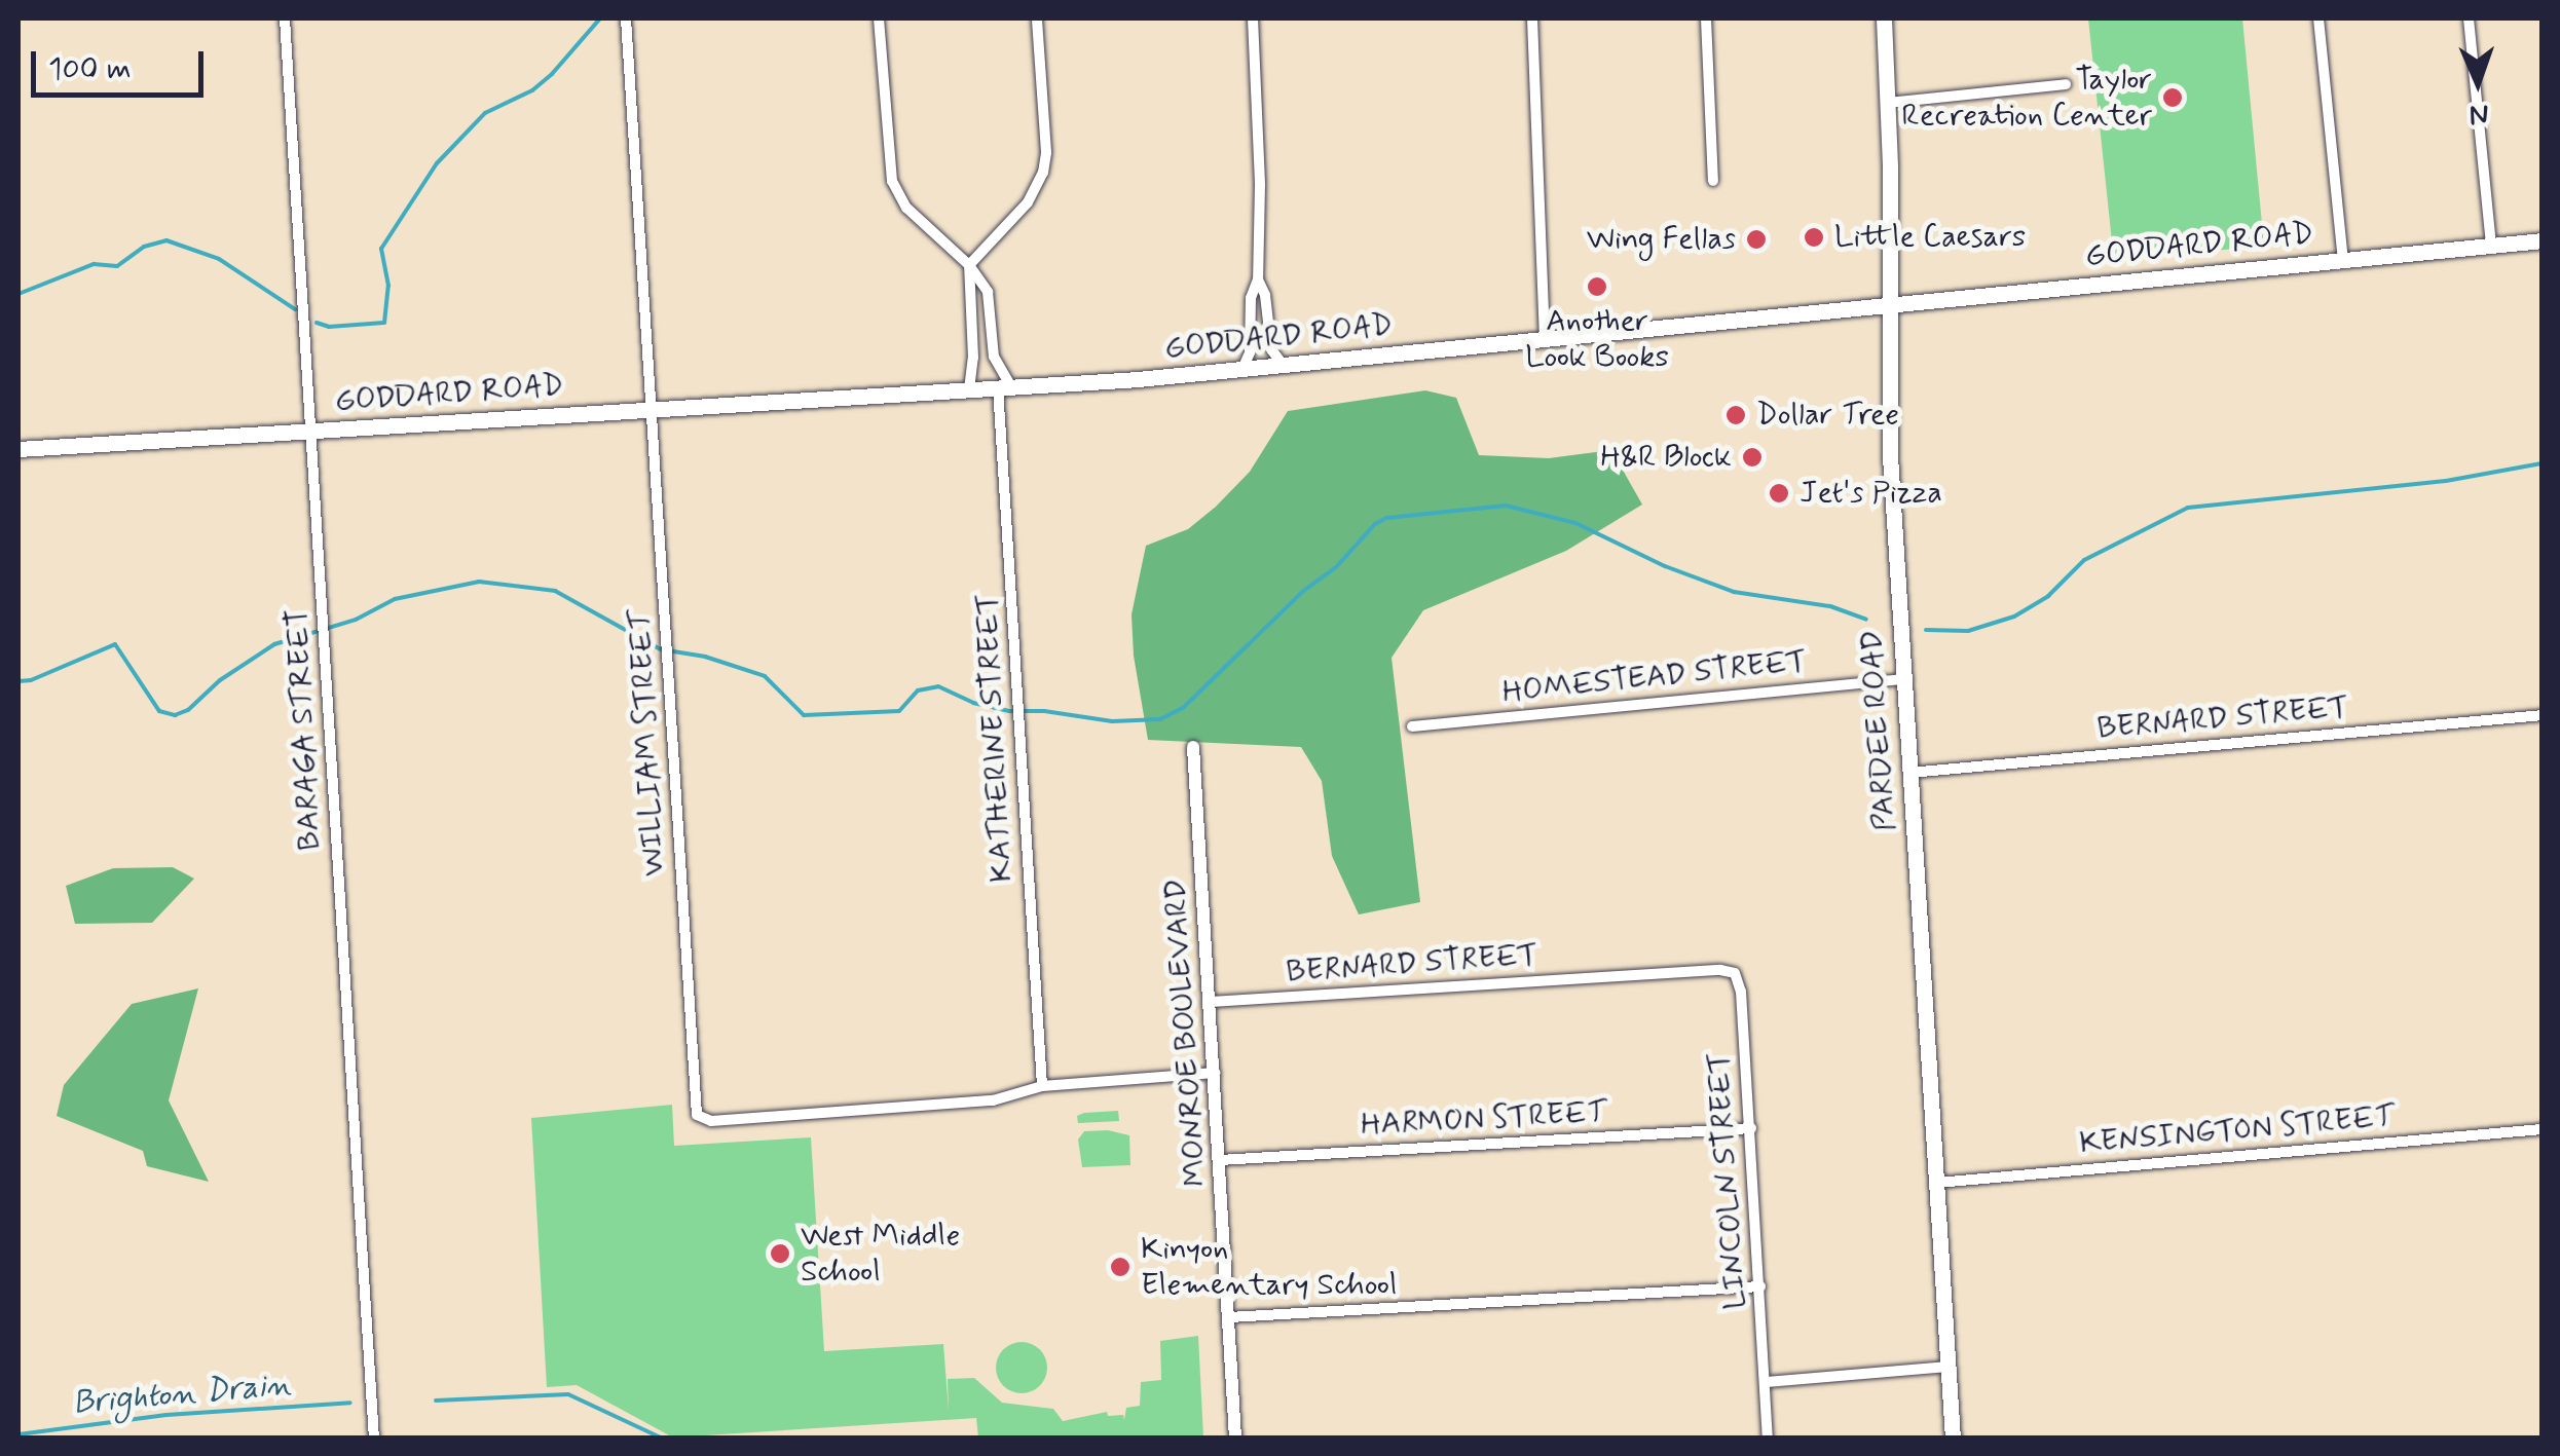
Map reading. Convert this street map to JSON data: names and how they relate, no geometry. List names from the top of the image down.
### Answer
{
  "streets": {
    "main road": ["GODDARD ROAD", "PARDEE ROAD"],
    "street": [
      "HOMESTEAD STREET",
      "BERNARD STREET",
      "BARAGA STREET",
      "KATHERINE STREET",
      "WILLIAM STREET",
      "MONROE BOULEVARD",
      "HARMON STREET",
      "KENSINGTON STREET",
      "LINCOLN STREET"
    ]
  },
  "crossings": [
    ["GODDARD ROAD", "BARAGA STREET"],
    ["GODDARD ROAD", "PARDEE ROAD"],
    ["GODDARD ROAD", "KATHERINE STREET"],
    ["GODDARD ROAD", "WILLIAM STREET"],
    ["HOMESTEAD STREET", "PARDEE ROAD"],
    ["BERNARD STREET", "PARDEE ROAD"],
    ["BERNARD STREET", "MONROE BOULEVARD"],
    ["BERNARD STREET", "LINCOLN STREET"],
    ["PARDEE ROAD", "KENSINGTON STREET"],
    ["KATHERINE STREET", "WILLIAM STREET"],
    ["MONROE BOULEVARD", "HARMON STREET"],
    ["HARMON STREET", "LINCOLN STREET"]
  ],
  "water": ["Brighton Drain"],
  "places": [
    "Taylor Recreation Center",
    "Little Caesars",
    "Wing Fellas",
    "Another Look Books",
    "Dollar Tree",
    "H&R Block",
    "Jet's Pizza",
    "West Middle School",
    "Kinyon Elementary School"
  ],
  "scale_bar": "100 m",
  "north": "bottom"
}
